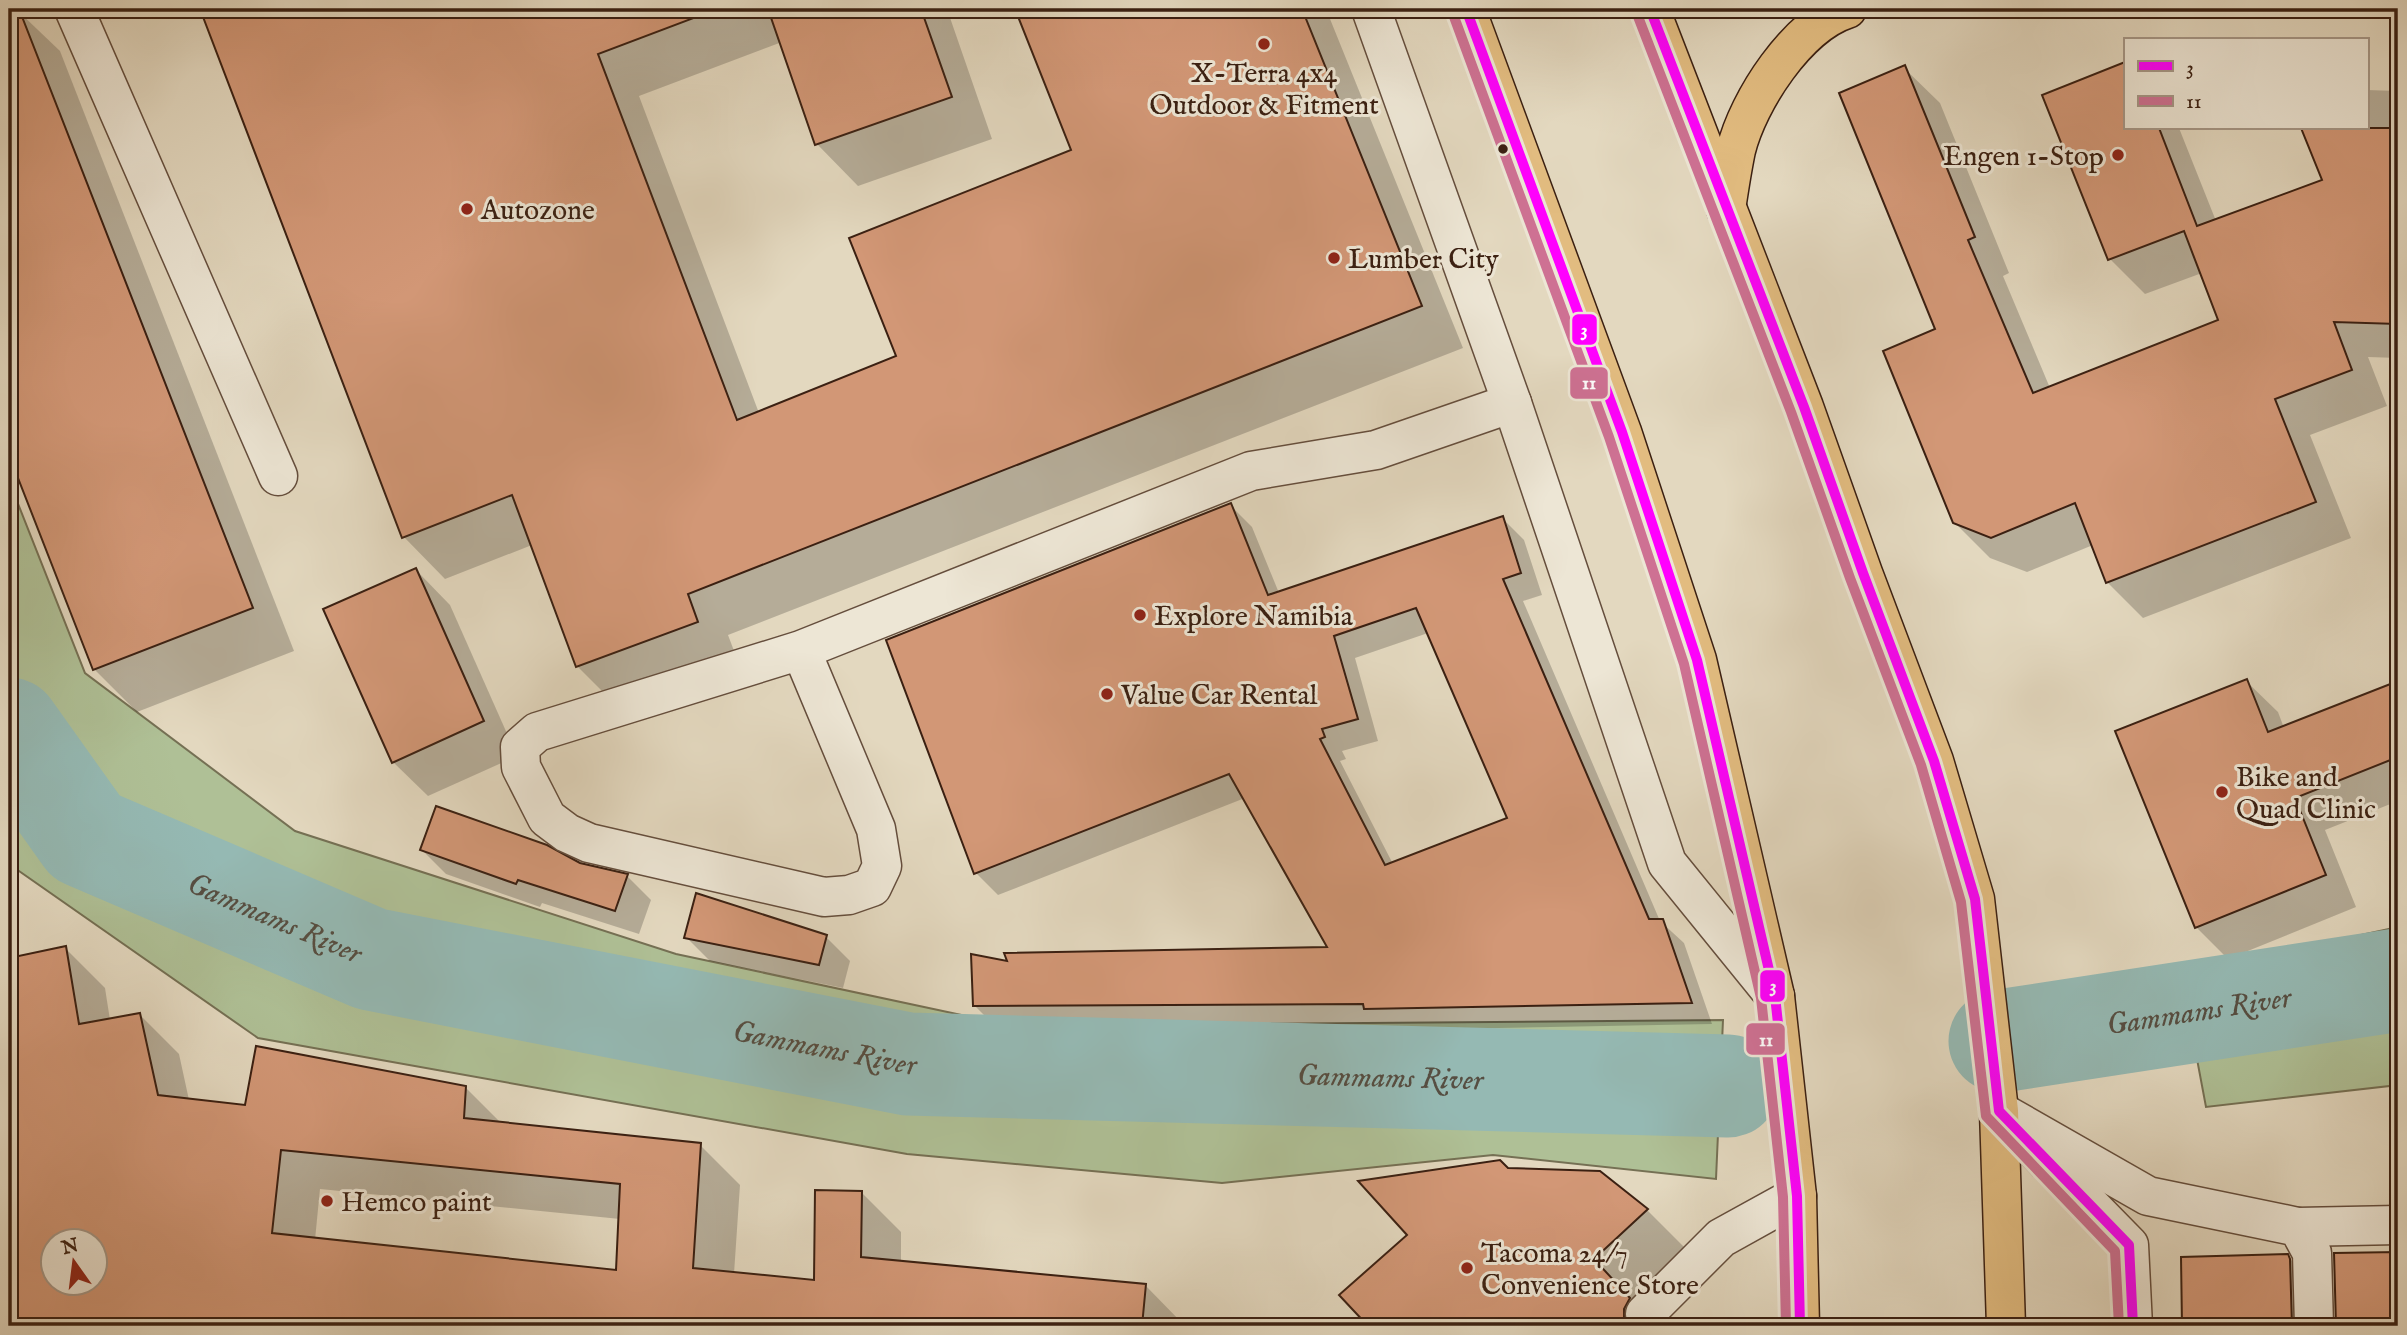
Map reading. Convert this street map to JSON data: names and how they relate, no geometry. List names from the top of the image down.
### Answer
{
  "water": ["Gammams River"],
  "places": [
    "X-Terra 4x4 Outdoor & Fitment",
    "Engen 1-Stop",
    "Autozone",
    "Lumber City",
    "Explore Namibia",
    "Value Car Rental",
    "Bike and Quad Clinic",
    "Hemco paint",
    "Tacoma 24/7 Convenience Store"
  ],
  "lines": ["transit line 3", "transit line 11"],
  "legend": ["3", "11"],
  "north": "top"
}
